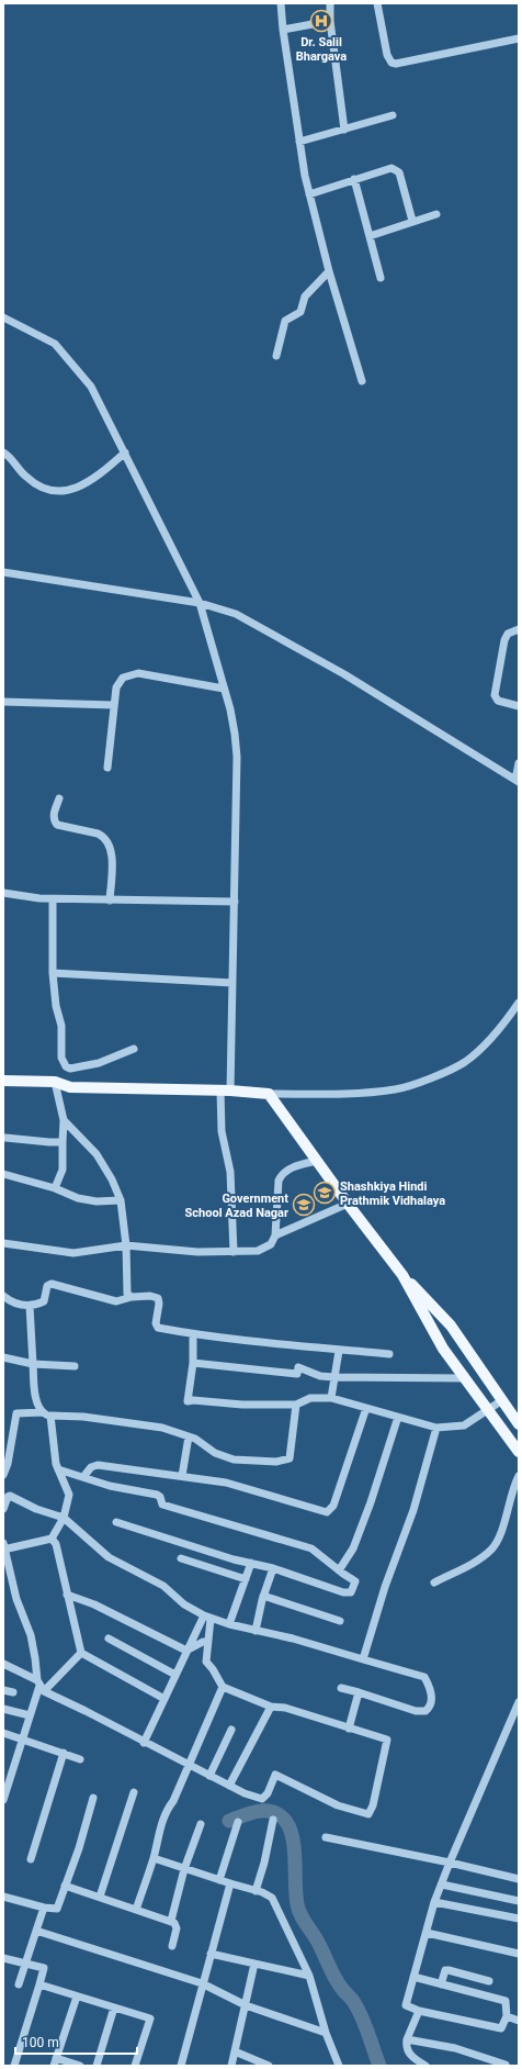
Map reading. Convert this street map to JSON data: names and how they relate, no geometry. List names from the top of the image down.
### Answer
{
  "places": {
    "hospital": ["Dr. Salil Bhargava"],
    "school or university": ["Shashkiya Hindi Prathmik Vidhalaya", "Government School Azad Nagar"]
  },
  "scale_bar": "100 m"
}
